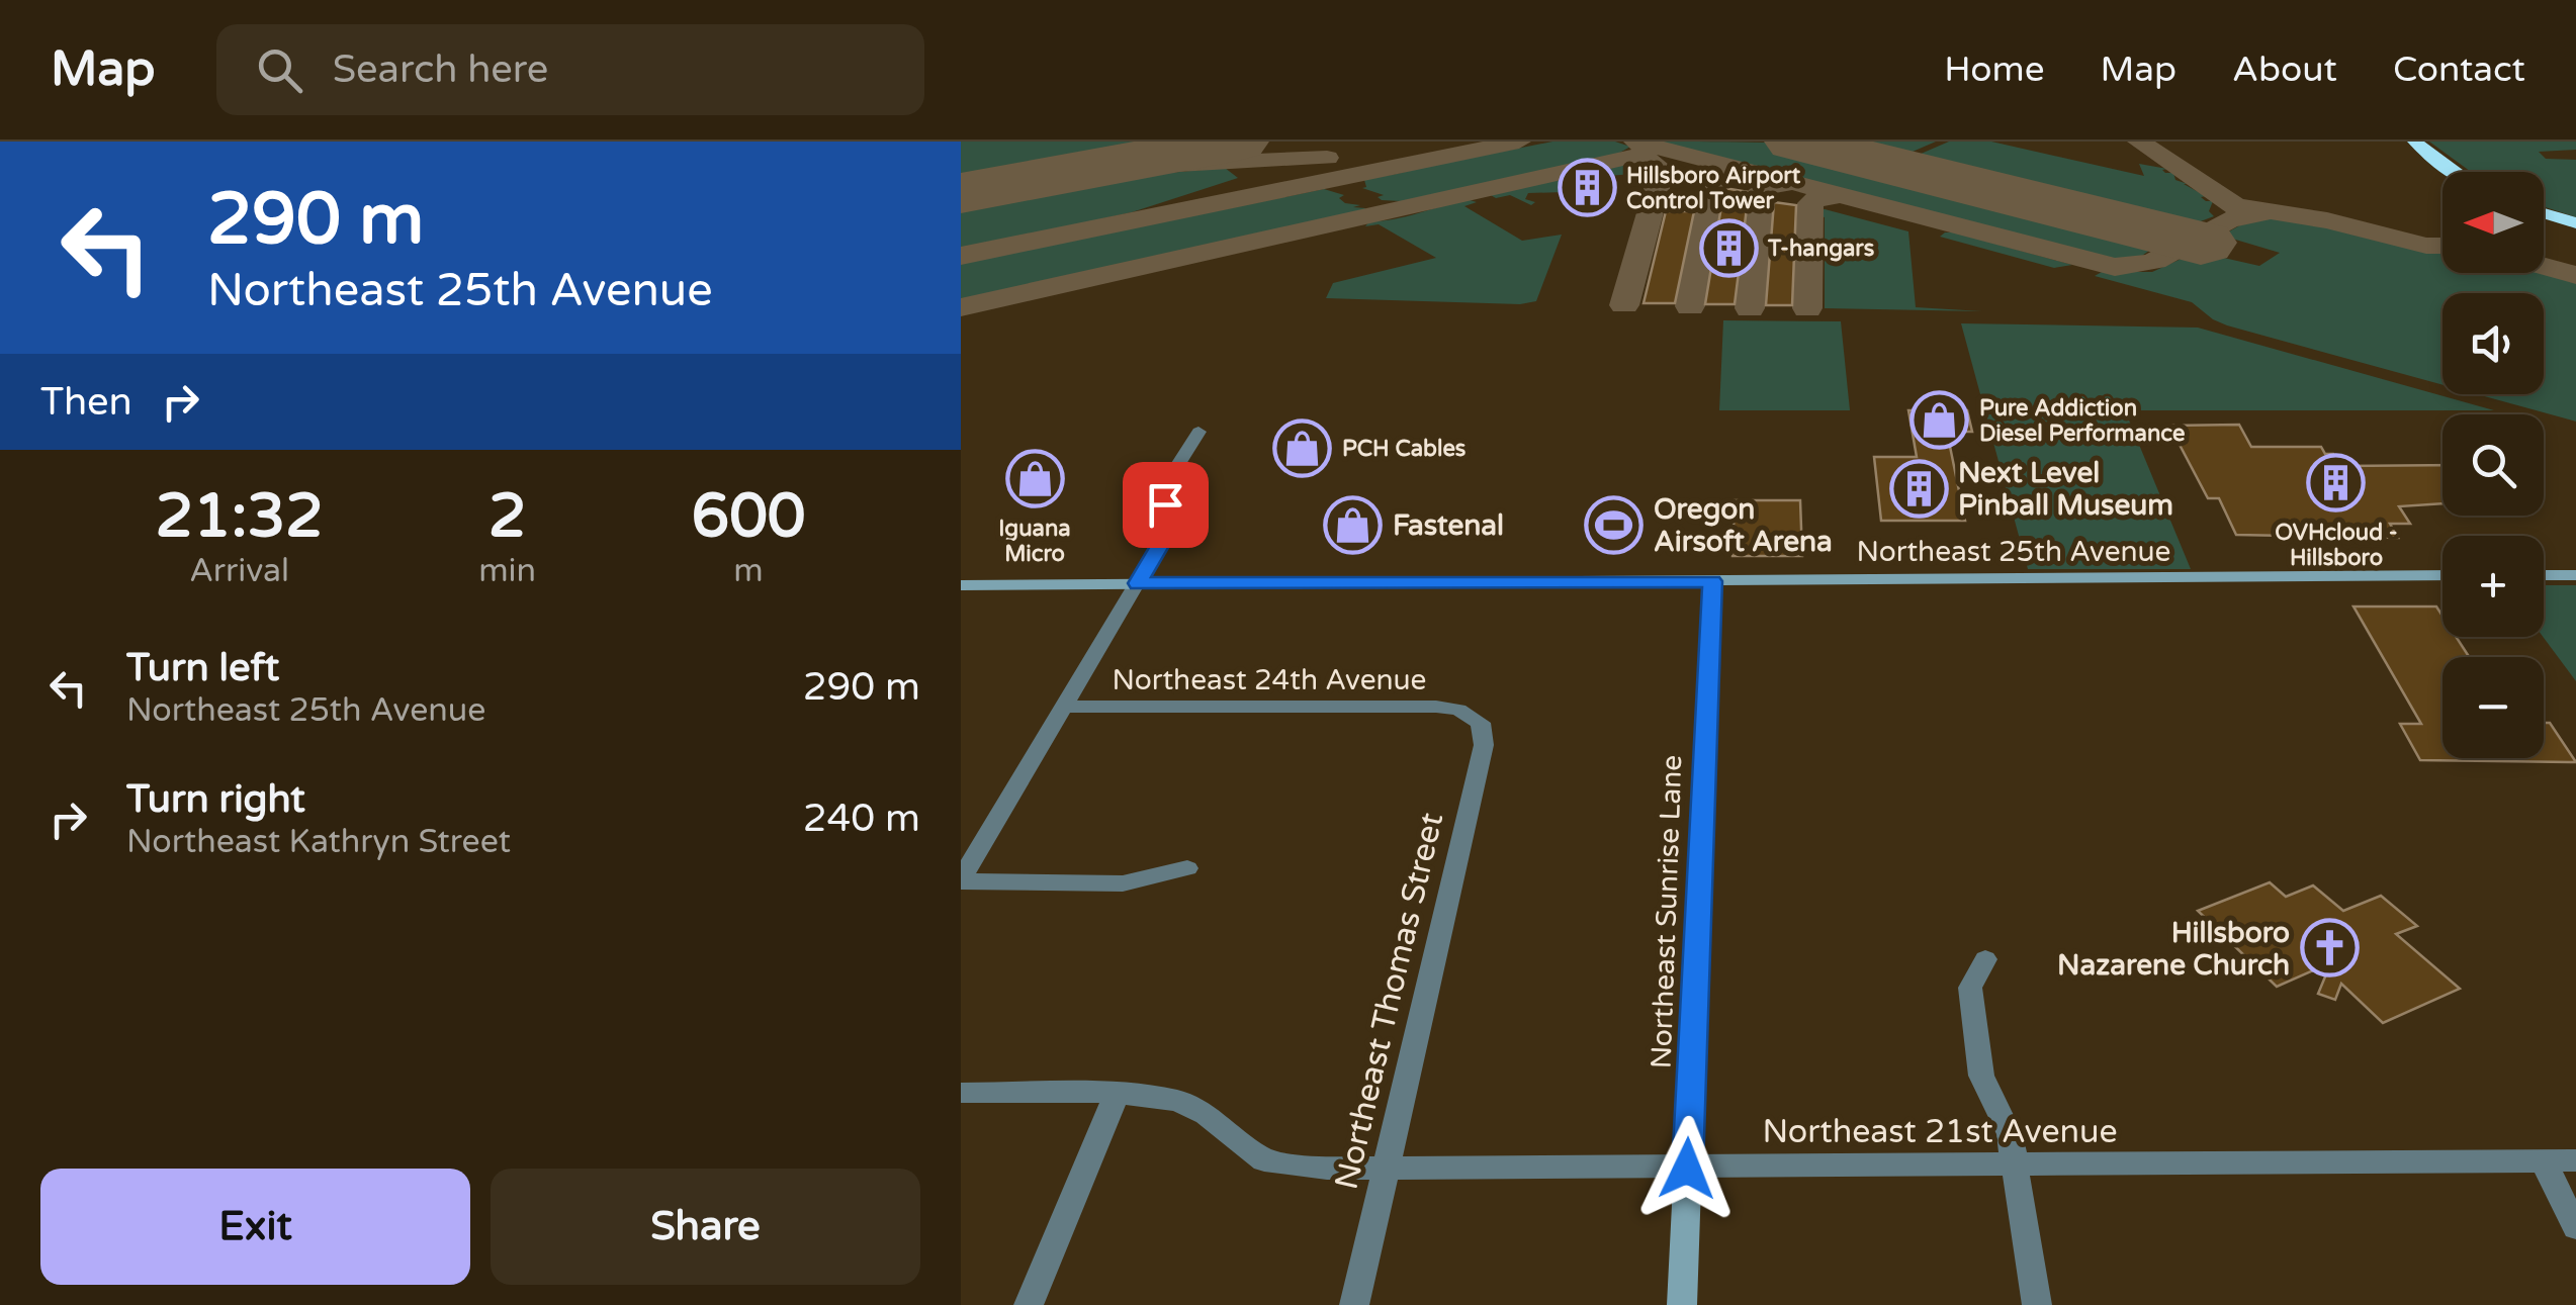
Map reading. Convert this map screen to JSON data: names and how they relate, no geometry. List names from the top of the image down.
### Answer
{
  "streets": {
    "main road": ["Northeast 25th Avenue", "Northeast Sunrise Lane"],
    "street": ["Northeast 24th Avenue", "Northeast Thomas Street", "Northeast 21st Avenue"]
  },
  "crossings": [
    ["Northeast 25th Avenue", "Northeast Sunrise Lane"],
    ["Northeast 24th Avenue", "Northeast Thomas Street"],
    ["Northeast Sunrise Lane", "Northeast 21st Avenue"],
    ["Northeast Thomas Street", "Northeast 21st Avenue"]
  ],
  "places": {
    "building": [
      "Hillsboro Airport Control Tower",
      "T-hangars",
      "OVHcloud - Hillsboro",
      "Next Level Pinball Museum"
    ],
    "shop": [
      "Pure Addiction Diesel Performance",
      "PCH Cables",
      "Iguana Micro",
      "Fastenal"
    ],
    "sports": ["Oregon Airsoft Arena"],
    "church": ["Hillsboro Nazarene Church"]
  },
  "north": "left",
  "page": {
    "header": "Map",
    "search": "Search here",
    "nav": [
      "Home",
      "Map",
      "About",
      "Contact"
    ],
    "turn": ["290 m", "Northeast 25th Avenue"],
    "map_buttons": ["+", "−"],
    "then": "Then",
    "eta": [
      "21:32",
      "Arrival",
      "2",
      "min",
      "600",
      "m"
    ],
    "list": [
      {
        "name": "Turn left",
        "note": "Northeast 25th Avenue",
        "value": "290 m"
      },
      {
        "name": "Turn right",
        "note": "Northeast Kathryn Street",
        "value": "240 m"
      }
    ],
    "buttons": ["Exit", "Share"]
  }
}
